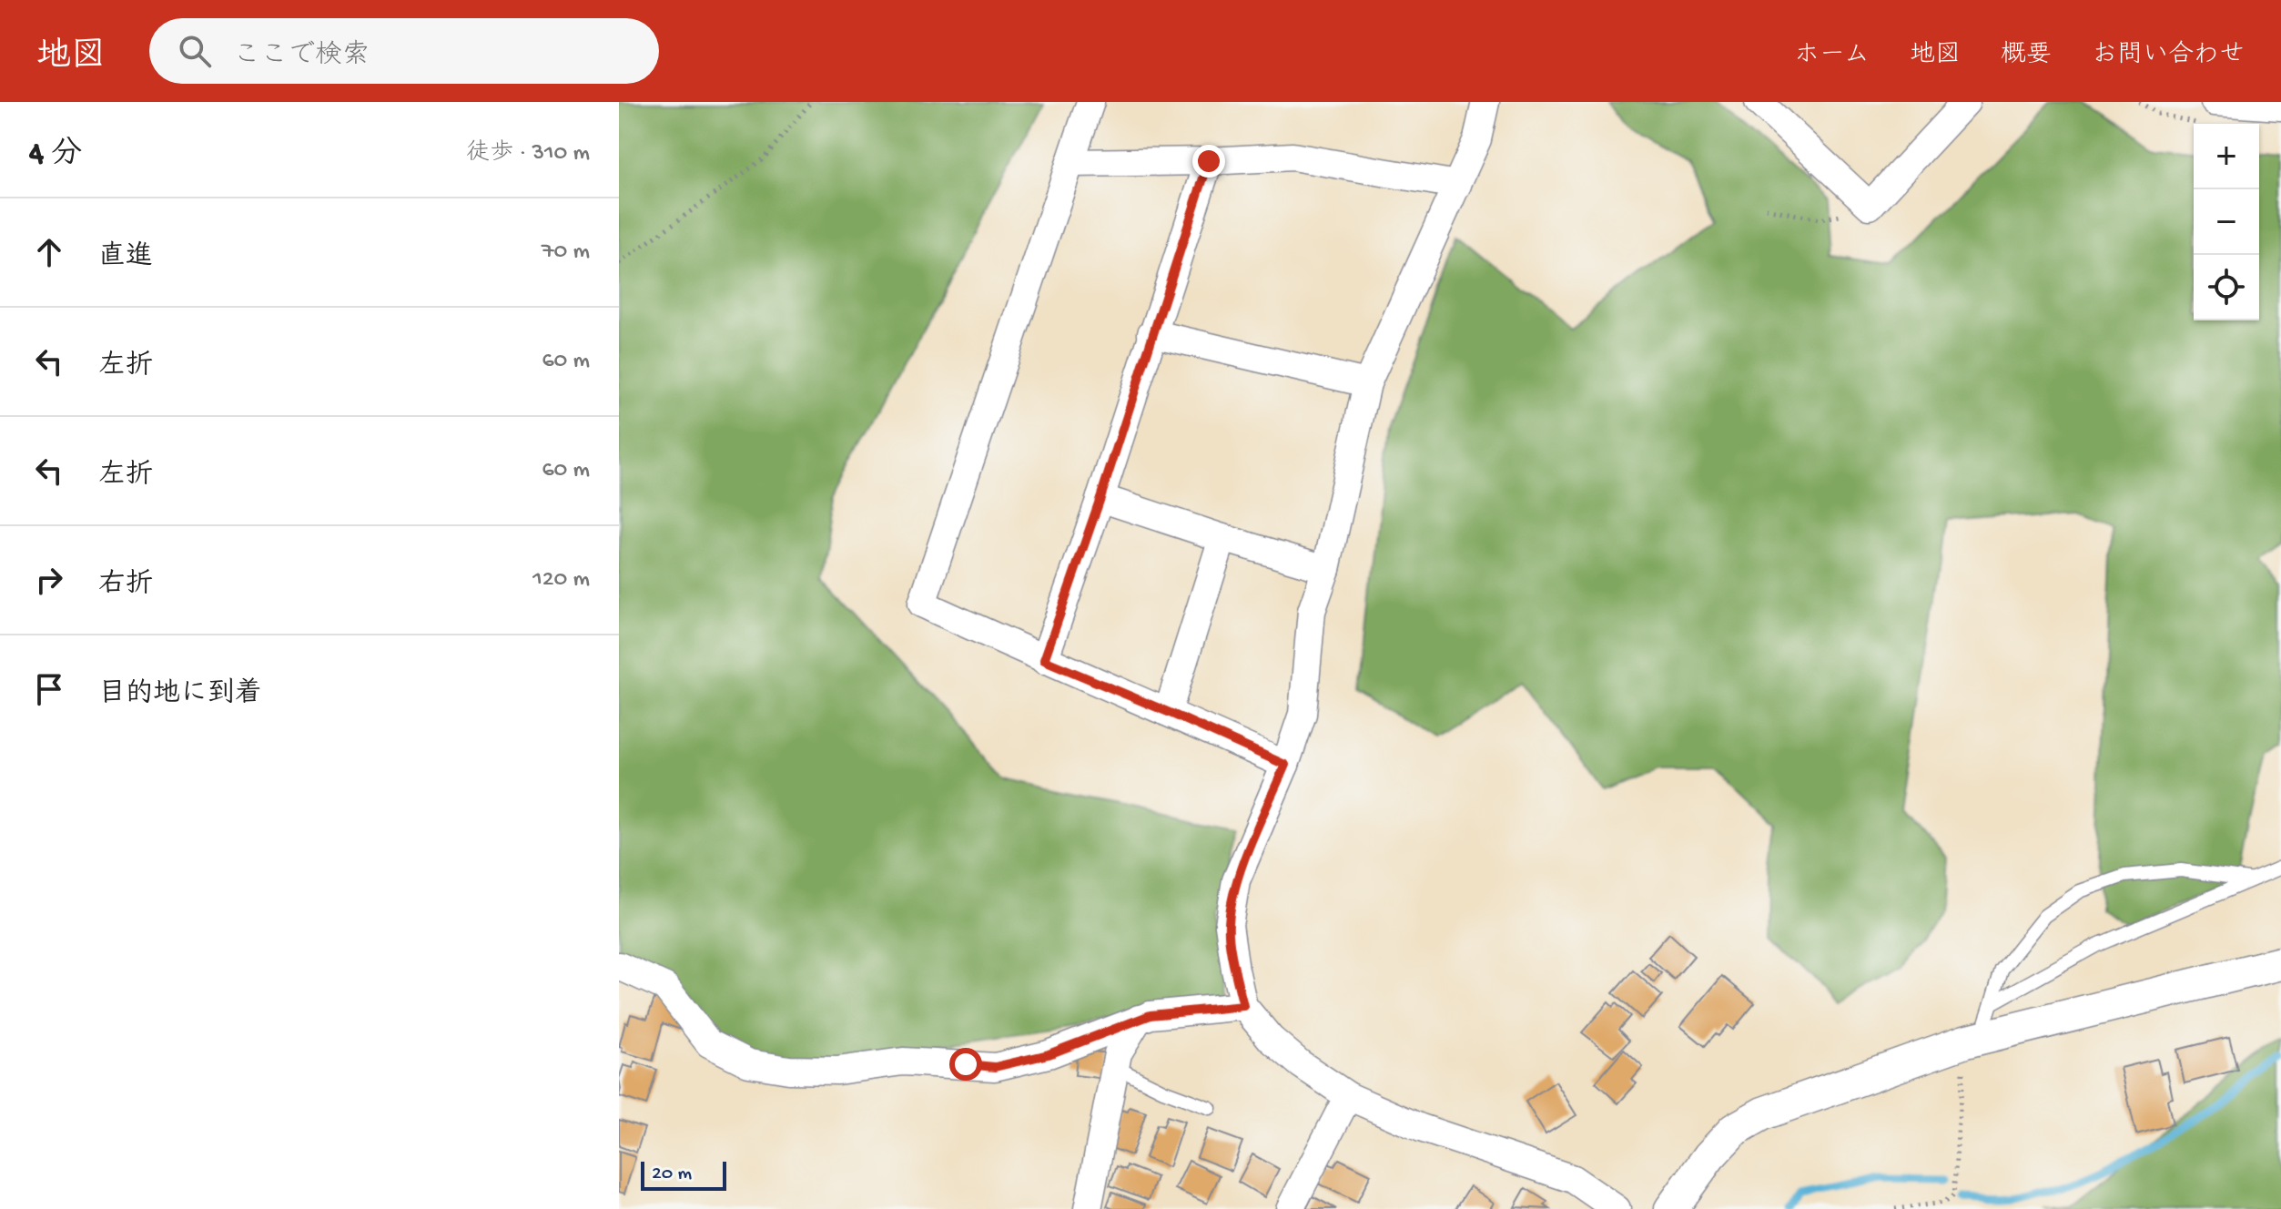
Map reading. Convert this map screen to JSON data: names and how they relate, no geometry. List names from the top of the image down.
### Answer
{
  "scale_bar": "20 m",
  "page": {
    "header": "地図",
    "search": "ここで検索",
    "nav": [
      "ホーム",
      "地図",
      "概要",
      "お問い合わせ"
    ],
    "heading": ["4 分", "徒歩 · 310 m"],
    "map_buttons": ["+", "−"],
    "list": [
      ["直進", "70 m"],
      ["左折", "60 m"],
      ["左折", "60 m"],
      ["右折", "120 m"],
      "目的地に到着"
    ],
    "scale": "20 m"
  }
}
